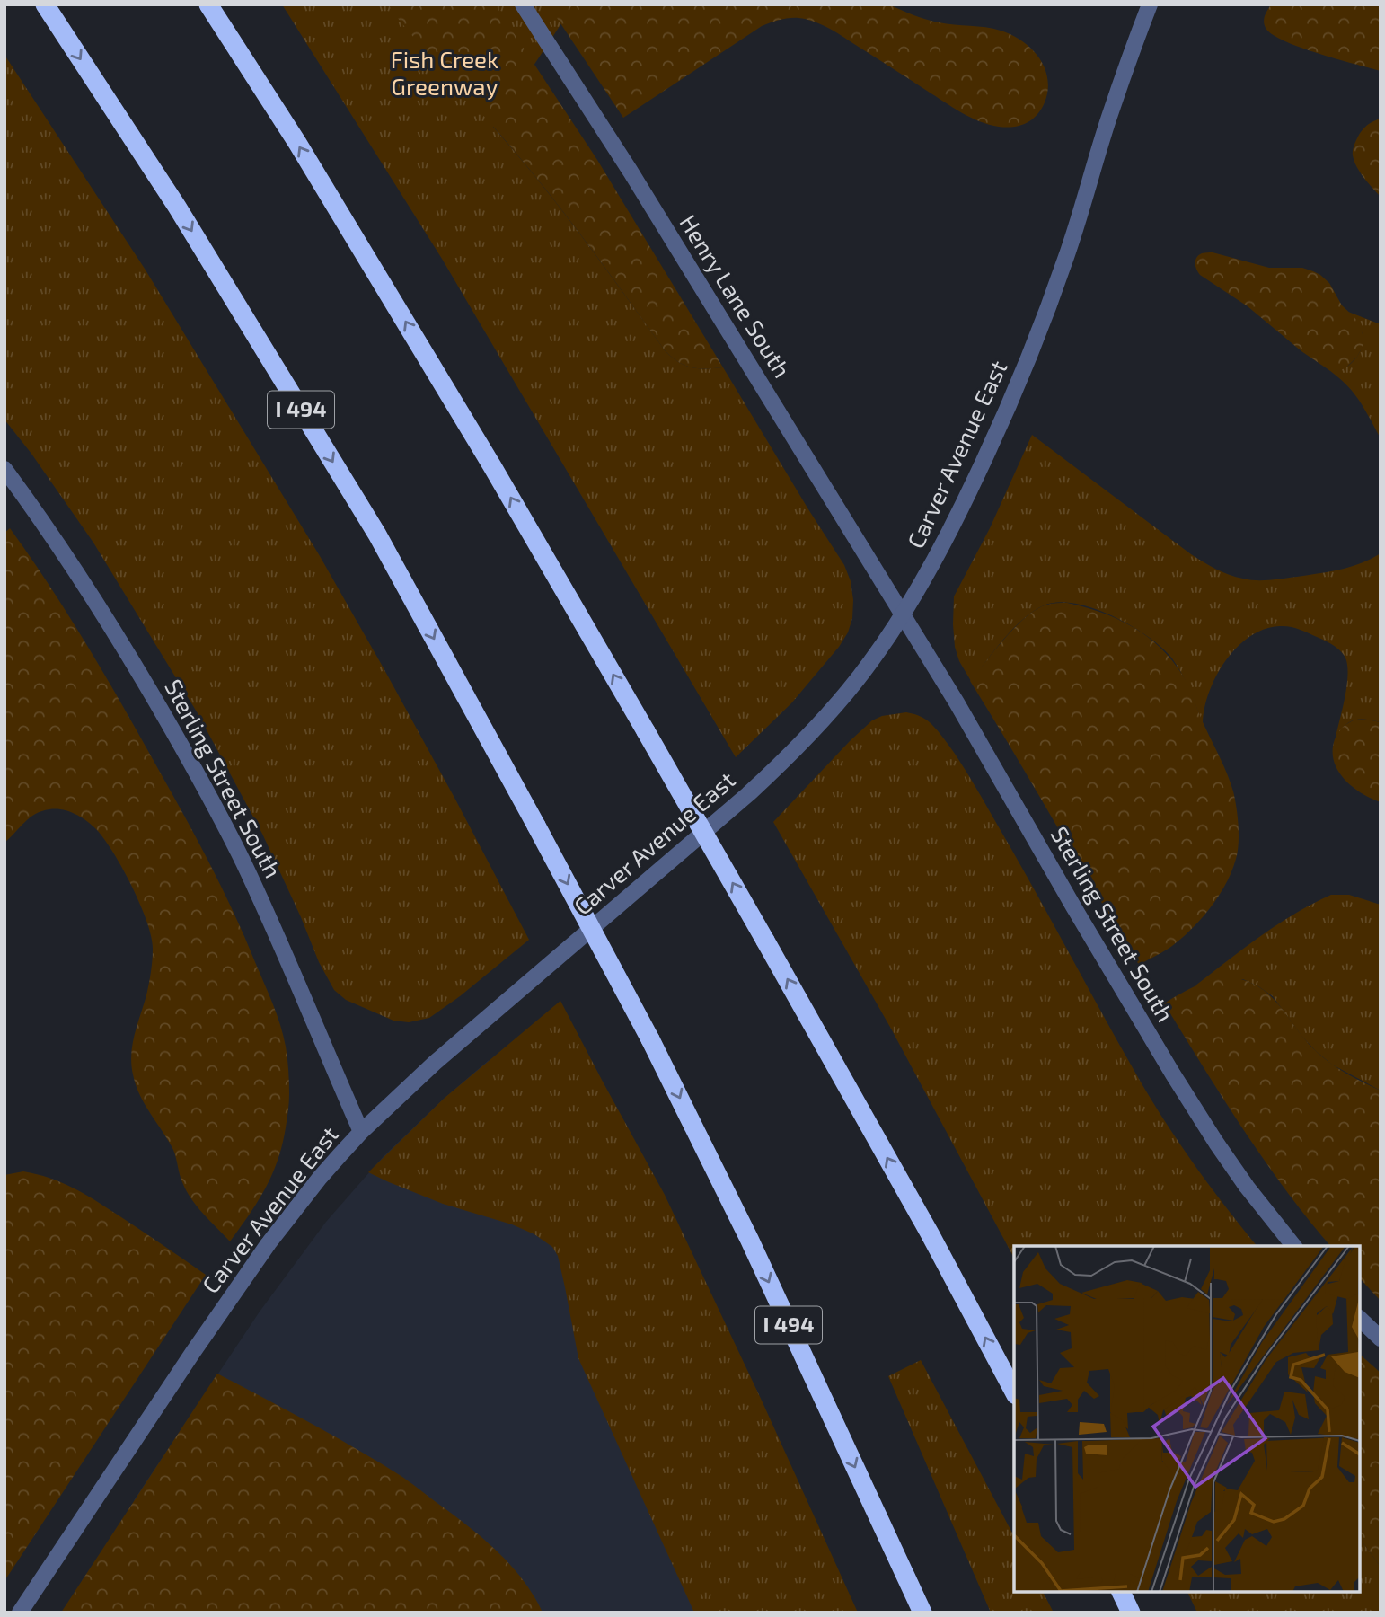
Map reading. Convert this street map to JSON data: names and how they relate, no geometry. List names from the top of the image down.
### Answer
{
  "streets": {
    "highway": ["I 494"],
    "street": ["Henry Lane South", "Carver Avenue East", "Sterling Street South"]
  },
  "crossings": [
    ["Henry Lane South", "Carver Avenue East"],
    ["Henry Lane South", "Sterling Street South"],
    ["Carver Avenue East", "Sterling Street South"]
  ],
  "parks": ["Fish Creek Greenway"]
}
